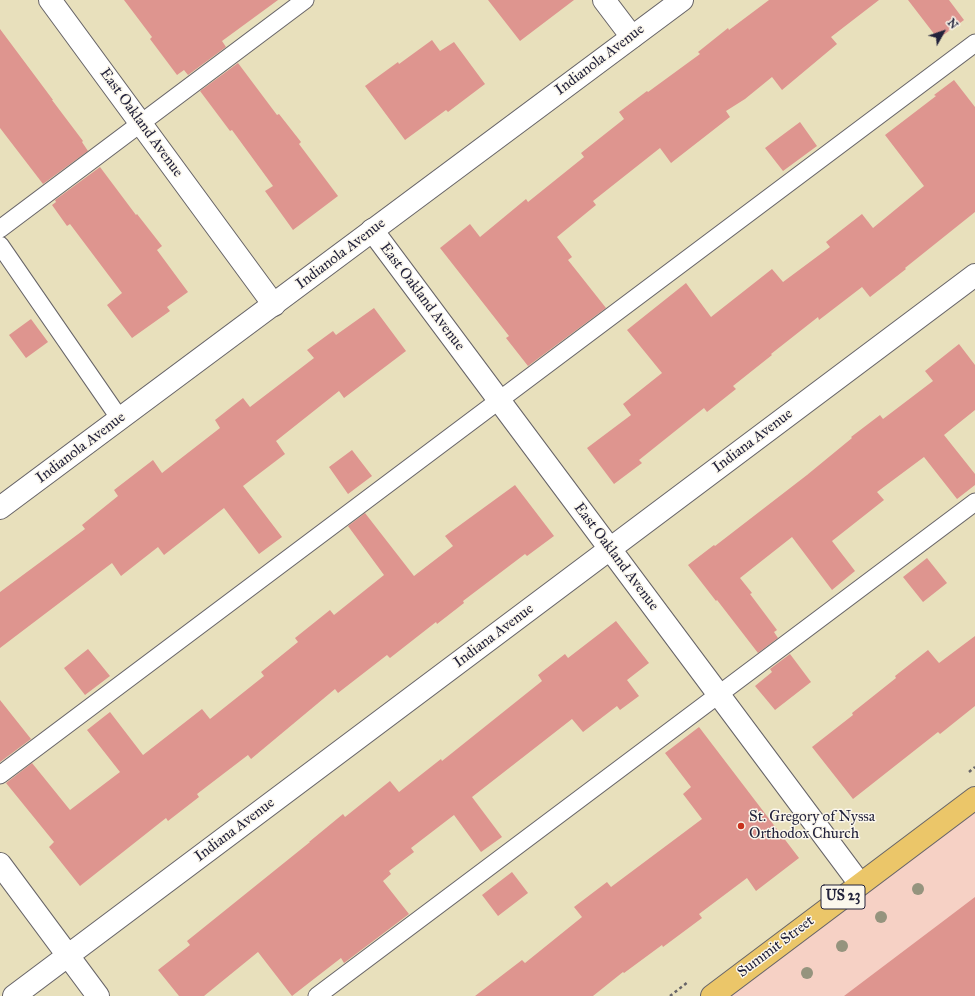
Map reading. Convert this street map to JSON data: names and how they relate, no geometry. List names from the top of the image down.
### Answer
{
  "streets": {
    "main road": ["US 23", "Summit Street"],
    "street": ["Indianola Avenue", "East Oakland Avenue", "Indiana Avenue"]
  },
  "crossings": [
    ["Indianola Avenue", "East Oakland Avenue"],
    ["East Oakland Avenue", "Indiana Avenue"],
    ["East Oakland Avenue", "Summit Street"]
  ],
  "places": ["St. Gregory of Nyssa Orthodox Church"],
  "north": "top right"
}
